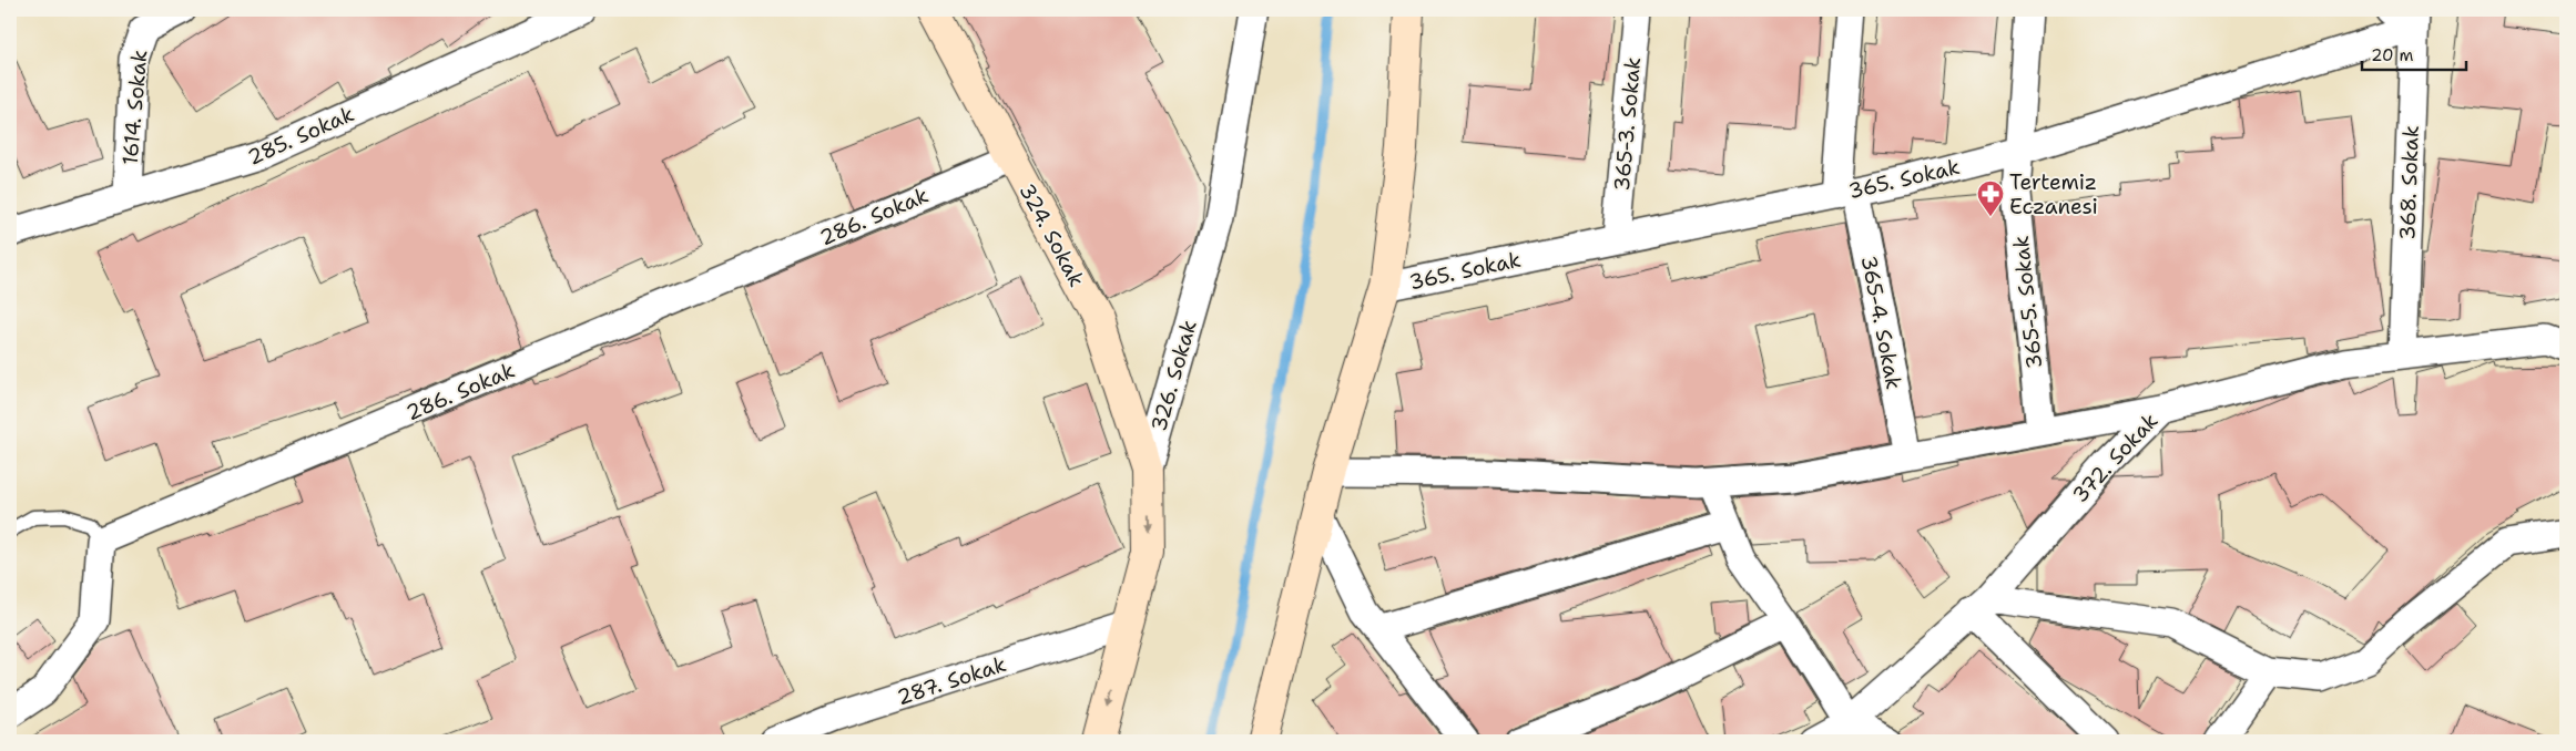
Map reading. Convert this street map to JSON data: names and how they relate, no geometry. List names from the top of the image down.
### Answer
{
  "streets": {
    "street": [
      "1614. Sokak",
      "365-3. Sokak",
      "285. Sokak",
      "365. Sokak",
      "368. Sokak",
      "286. Sokak",
      "324. Sokak",
      "365-5. Sokak",
      "365-4. Sokak",
      "326. Sokak",
      "372. Sokak",
      "287. Sokak"
    ]
  },
  "crossings": [
    ["1614. Sokak", "285. Sokak"],
    ["365-3. Sokak", "365. Sokak"],
    ["365. Sokak", "368. Sokak"],
    ["365. Sokak", "365-5. Sokak"],
    ["365. Sokak", "365-4. Sokak"],
    ["368. Sokak", "372. Sokak"],
    ["286. Sokak", "324. Sokak"],
    ["324. Sokak", "326. Sokak"],
    ["326. Sokak", "287. Sokak"]
  ],
  "places": {
    "pharmacy": ["Tertemiz Eczanesi"]
  },
  "scale_bar": "20 m"
}
